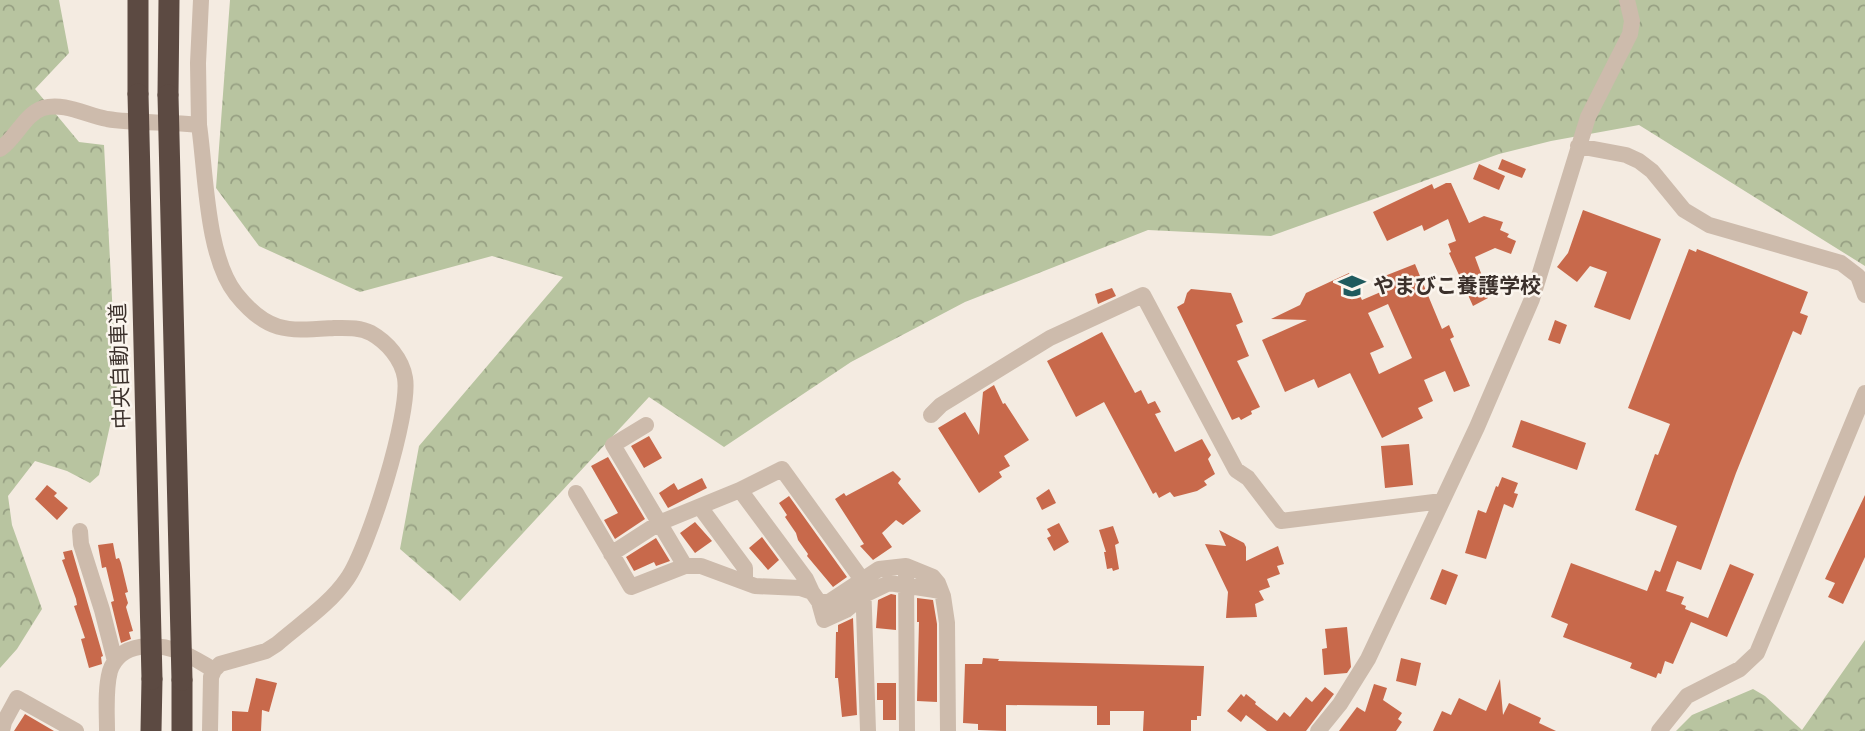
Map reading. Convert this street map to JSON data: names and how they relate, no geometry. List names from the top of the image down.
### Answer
{
  "streets": {
    "highway": ["中央自動車道"]
  },
  "places": {
    "school or university": ["やまびこ養護学校"]
  }
}
